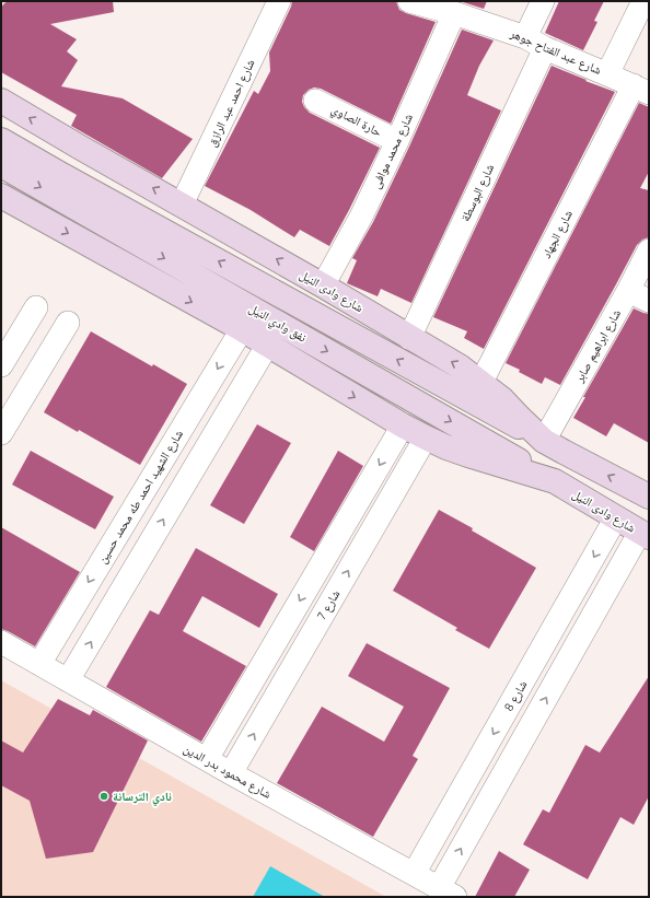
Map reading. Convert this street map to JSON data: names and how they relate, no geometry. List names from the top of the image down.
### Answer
{
  "streets": {
    "main road": ["شارع وادى النيل", "نفق وادي النيل"],
    "street": [
      "شارع عبد الفتاح جوهر",
      "شارع احمد عبد الرازق",
      "حارة الصاوي",
      "شارع محمد موافى",
      "شارع البوسطة",
      "شارع الجهاد",
      "شارع ابراهيم صابر",
      "شارع الشهيد احمد طه محمد حسين",
      "شارع 7",
      "شارع 8",
      "شارع محمود بدر الدين"
    ]
  },
  "crossings": [
    ["شارع عبد الفتاح جوهر", "شارع محمد موافى"],
    ["شارع عبد الفتاح جوهر", "شارع البوسطة"],
    ["شارع عبد الفتاح جوهر", "شارع الجهاد"],
    ["شارع احمد عبد الرازق", "شارع وادى النيل"],
    ["حارة الصاوي", "شارع محمد موافى"],
    ["شارع محمد موافى", "شارع وادى النيل"],
    ["شارع البوسطة", "شارع وادى النيل"],
    ["شارع الجهاد", "شارع وادى النيل"],
    ["شارع وادى النيل", "نفق وادي النيل"],
    ["شارع وادى النيل", "شارع ابراهيم صابر"],
    ["شارع وادى النيل", "شارع الشهيد احمد طه محمد حسين"],
    ["شارع وادى النيل", "شارع 7"],
    ["شارع وادى النيل", "شارع 8"],
    ["نفق وادي النيل", "شارع ابراهيم صابر"],
    ["شارع الشهيد احمد طه محمد حسين", "شارع محمود بدر الدين"],
    ["شارع 7", "شارع محمود بدر الدين"],
    ["شارع 8", "شارع محمود بدر الدين"]
  ],
  "places": ["نادي الترسانة"]
}
